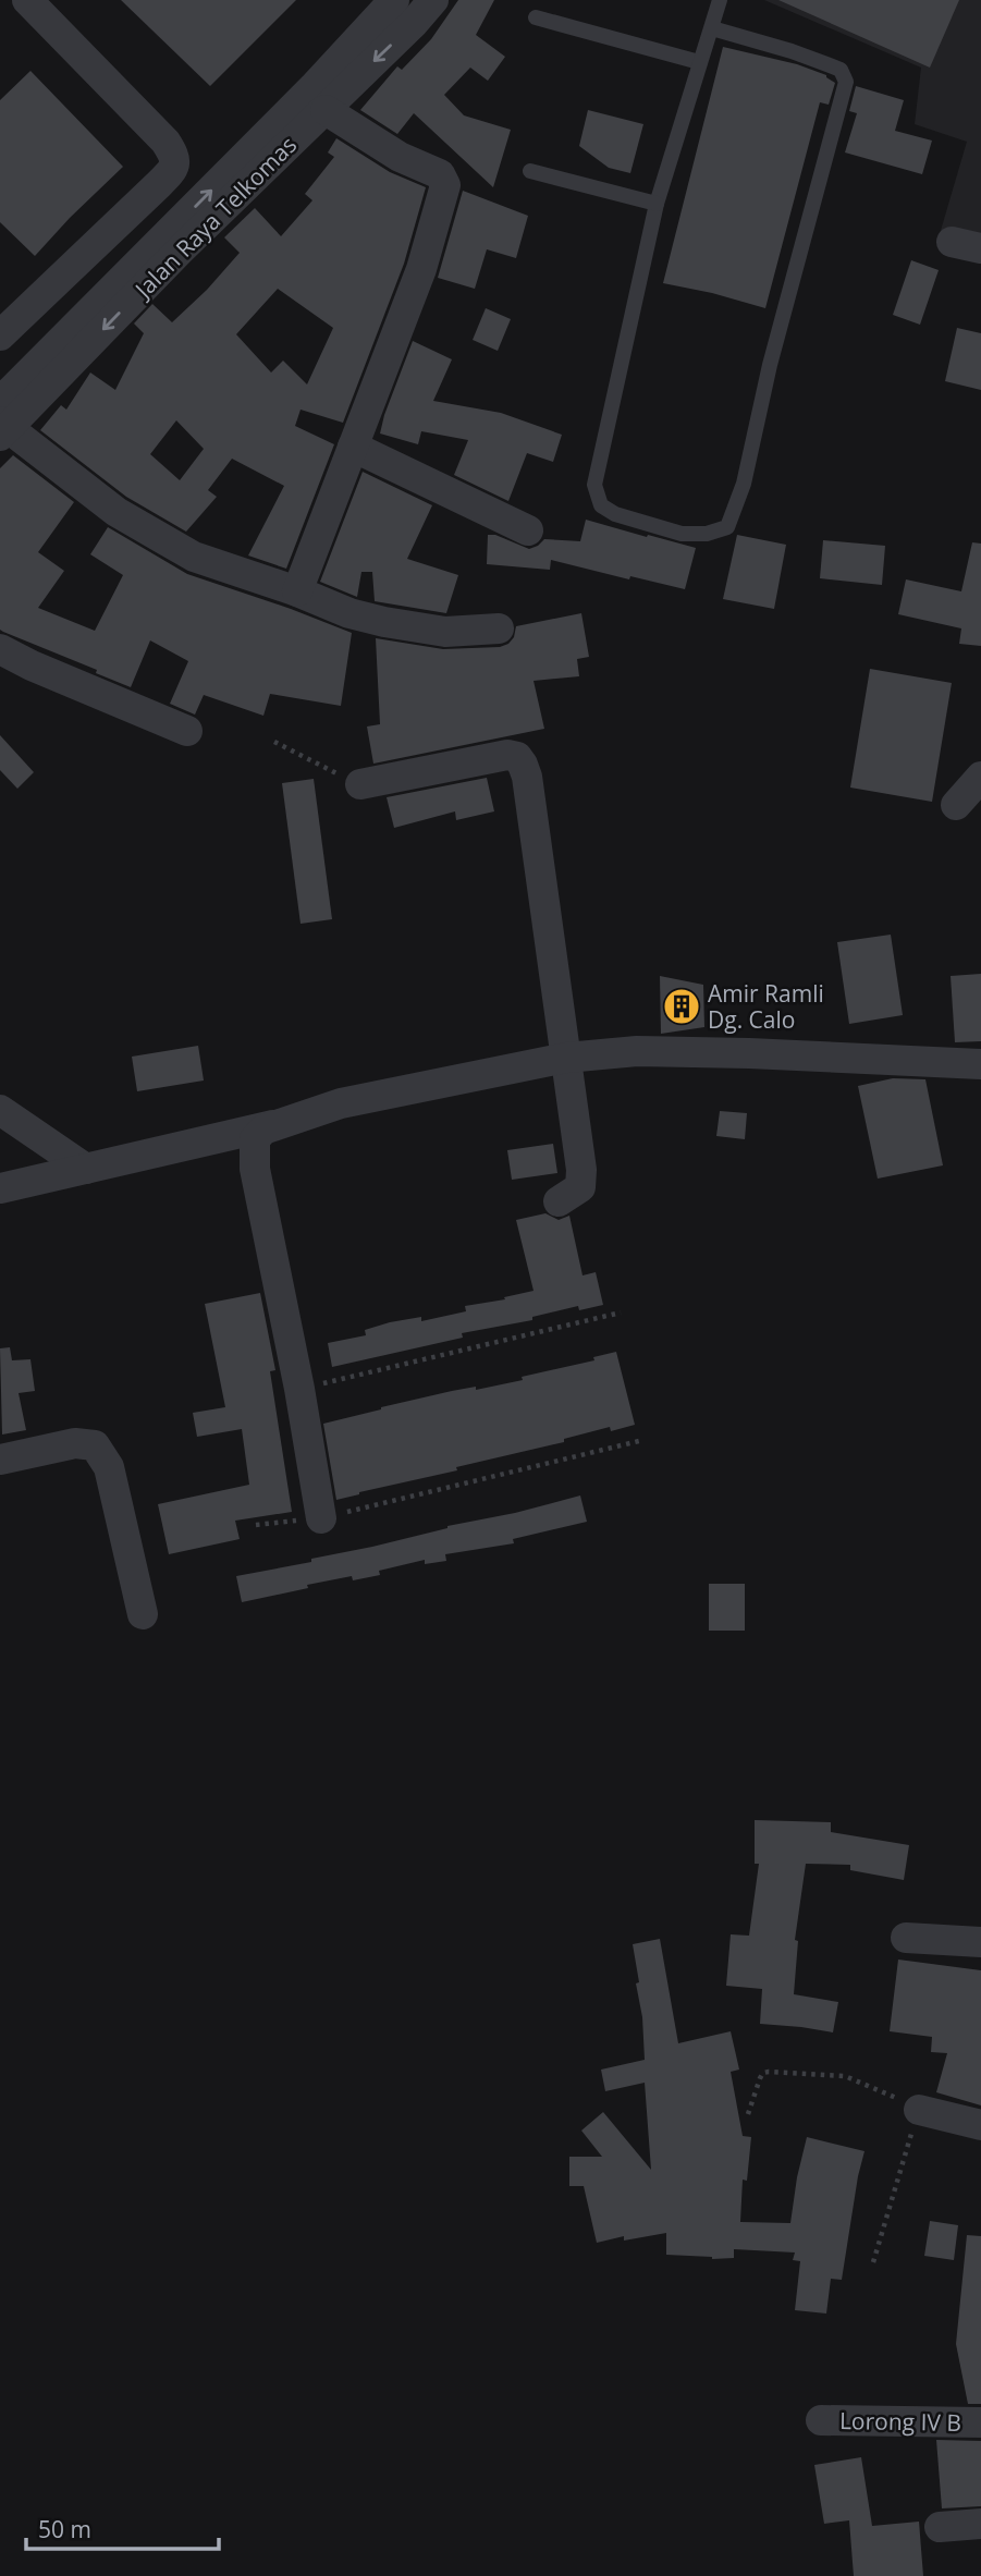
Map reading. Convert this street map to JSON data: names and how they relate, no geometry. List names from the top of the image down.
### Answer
{
  "streets": {
    "street": ["Jalan Raya Telkomas", "Lorong IV B"]
  },
  "places": {
    "building": ["Amir Ramli Dg. Calo"]
  },
  "scale_bar": "50 m"
}
